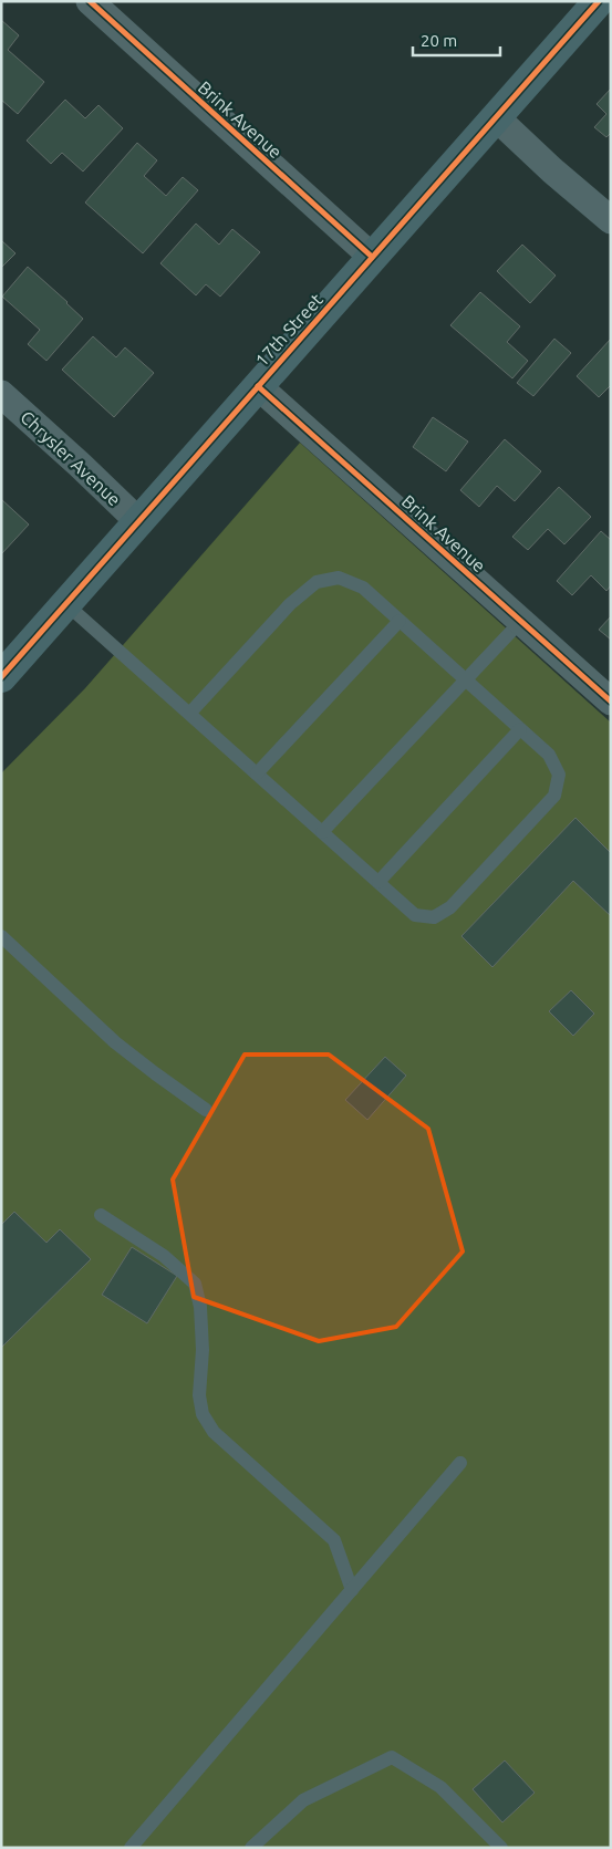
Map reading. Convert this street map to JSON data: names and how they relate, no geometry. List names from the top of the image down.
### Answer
{
  "streets": {
    "main road": ["17th Street"],
    "street": ["Brink Avenue", "Chrysler Avenue"]
  },
  "crossings": [
    ["Brink Avenue", "17th Street"],
    ["17th Street", "Chrysler Avenue"]
  ],
  "scale_bar": "20 m"
}
